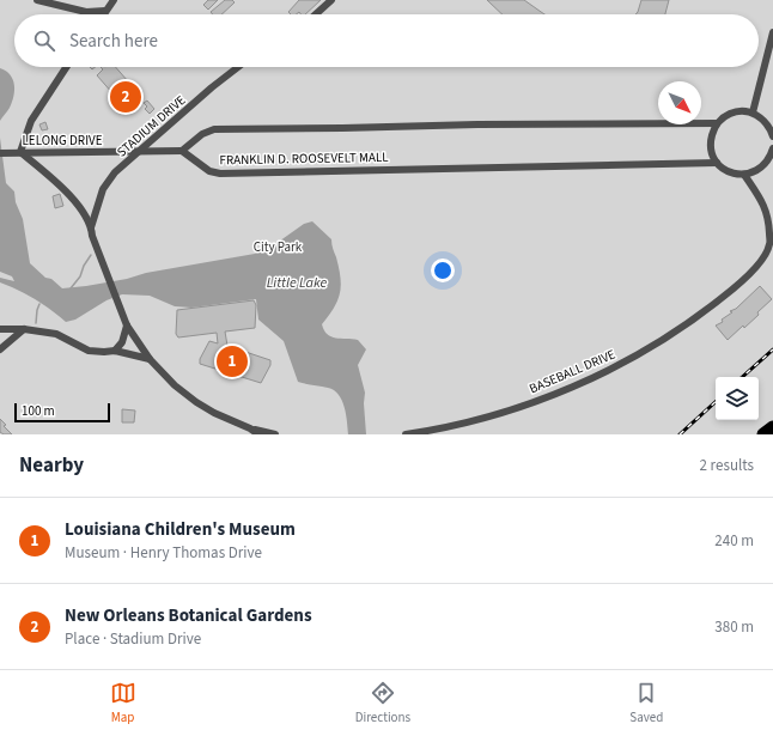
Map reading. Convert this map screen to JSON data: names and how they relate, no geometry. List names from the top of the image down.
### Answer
{
  "streets": {
    "street": [
      "STADIUM DRIVE",
      "LELONG DRIVE",
      "FRANKLIN D. ROOSEVELT MALL",
      "BASEBALL DRIVE"
    ]
  },
  "crossings": [
    ["STADIUM DRIVE", "LELONG DRIVE"],
    ["LELONG DRIVE", "FRANKLIN D. ROOSEVELT MALL"]
  ],
  "water": ["Little Lake"],
  "parks": ["City Park"],
  "scale_bar": "100 m",
  "north": "bottom right",
  "page": {
    "search": "Search here",
    "pins": ["2", "1"],
    "scale": "100 m",
    "heading": ["Nearby", "2 results"],
    "list": [
      {
        "mark": "1",
        "name": "Louisiana Children's Museum",
        "note": "Museum · Henry Thomas Drive",
        "value": "240 m"
      },
      {
        "mark": "2",
        "name": "New Orleans Botanical Gardens",
        "note": "Place · Stadium Drive",
        "value": "380 m"
      }
    ],
    "nav": ["Map", "Directions", "Saved"]
  }
}
